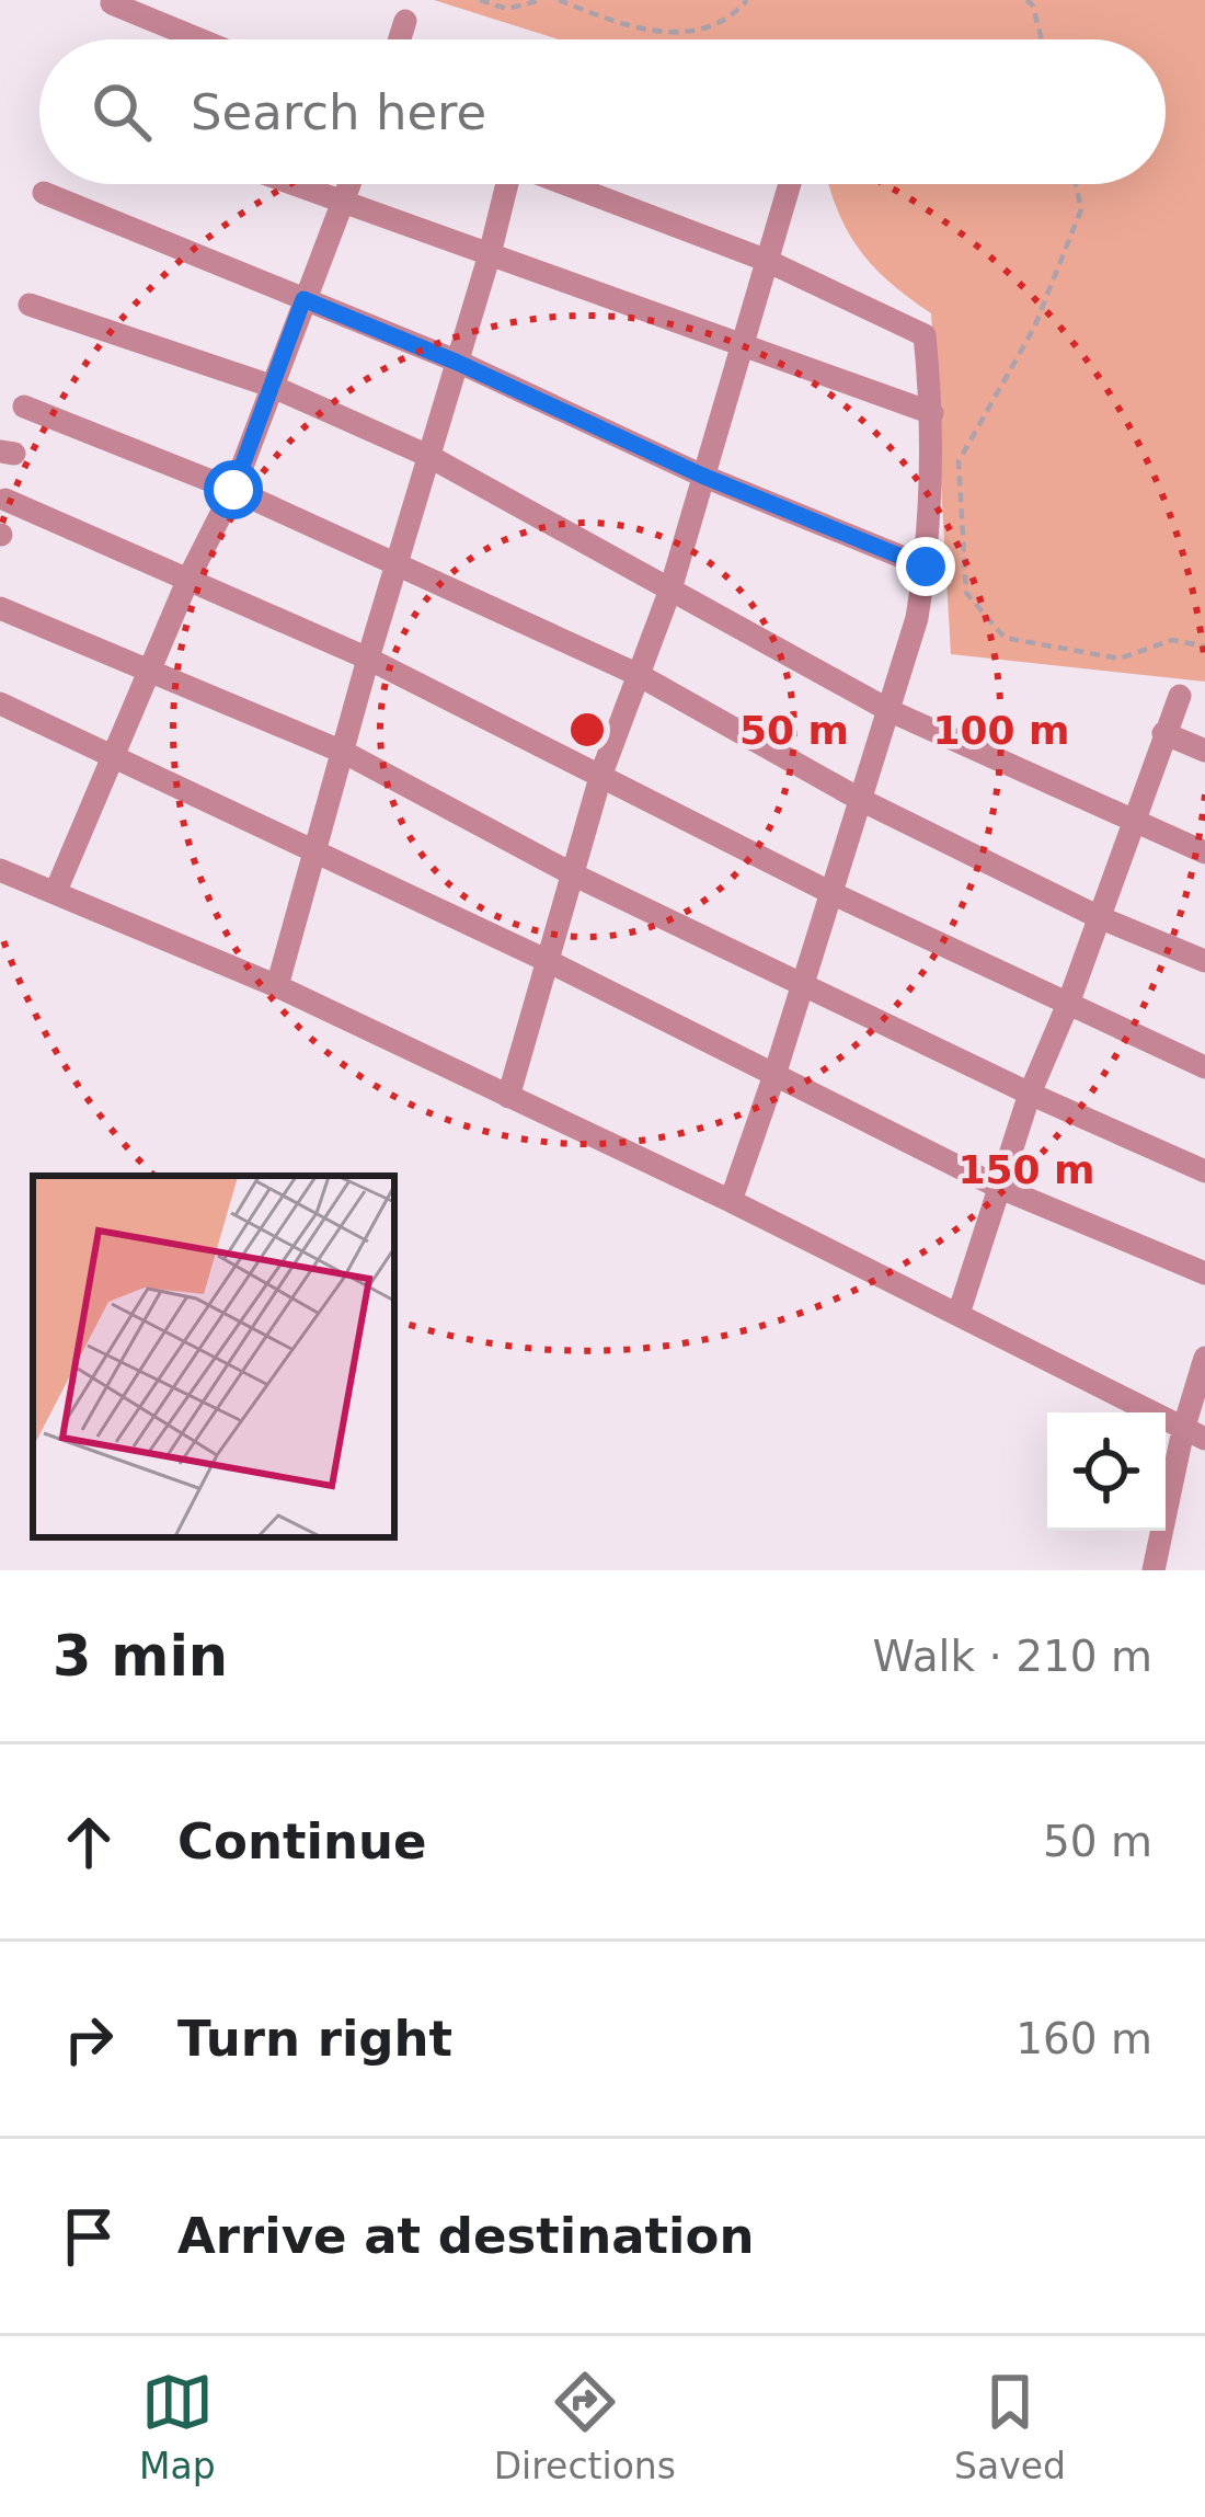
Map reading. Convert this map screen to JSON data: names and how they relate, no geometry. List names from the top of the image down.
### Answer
{
  "page": {
    "search": "Search here",
    "heading": ["3 min", "Walk · 210 m"],
    "list": [
      ["Continue", "50 m"],
      ["Turn right", "160 m"],
      "Arrive at destination"
    ],
    "nav": ["Map", "Directions", "Saved"]
  },
  "rings": ["50 m", "100 m", "150 m"]
}
